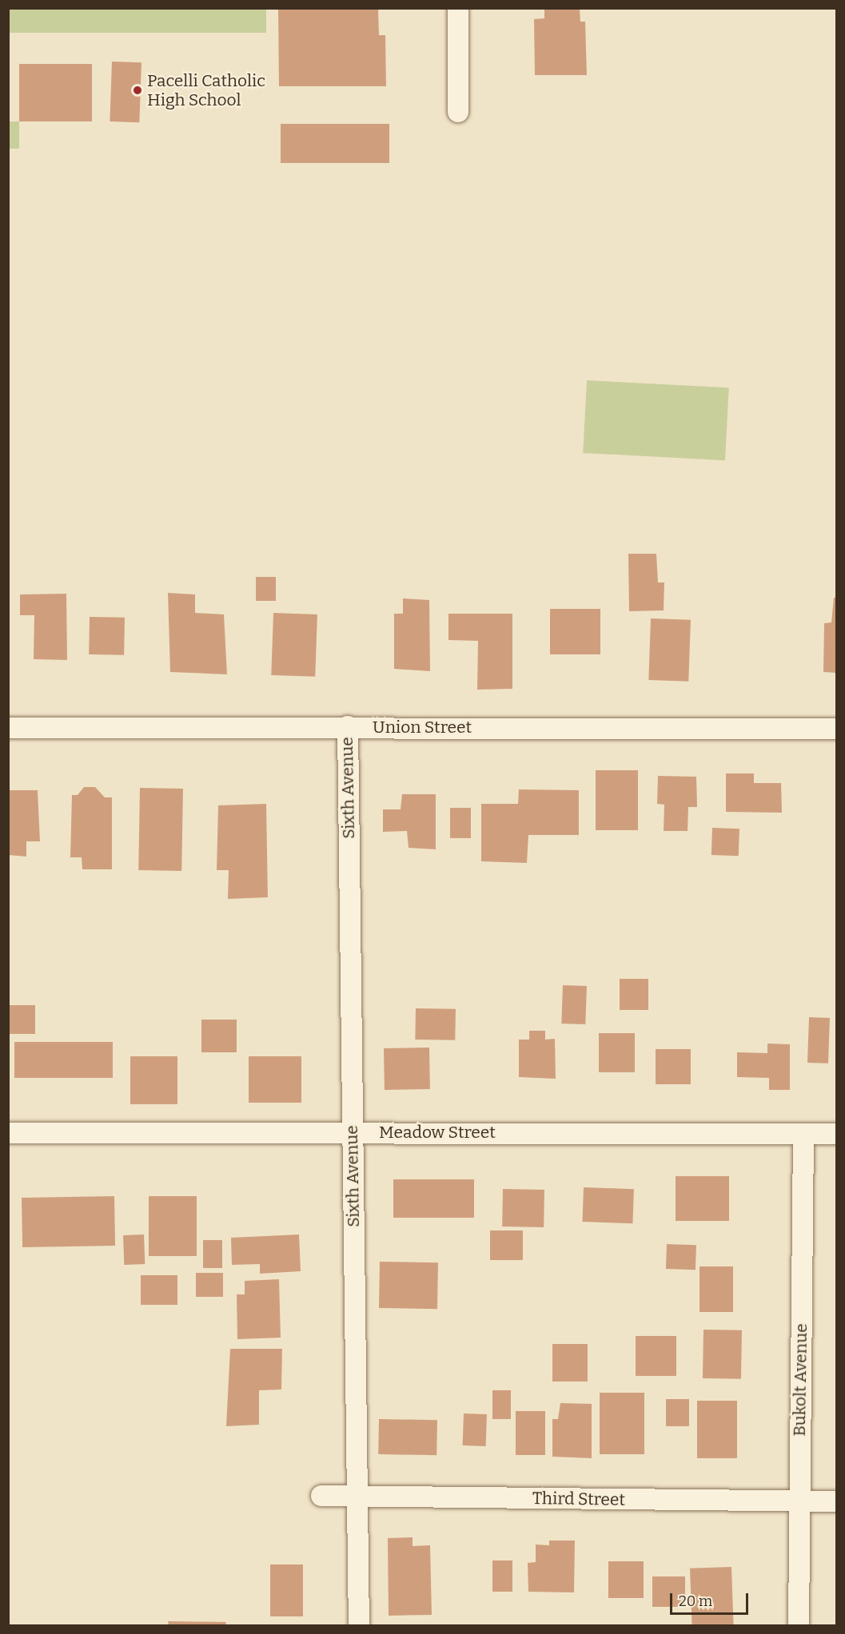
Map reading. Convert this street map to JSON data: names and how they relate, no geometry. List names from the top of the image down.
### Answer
{
  "streets": {
    "street": [
      "Union Street",
      "Sixth Avenue",
      "Meadow Street",
      "Bukolt Avenue",
      "Third Street"
    ]
  },
  "crossings": [
    ["Union Street", "Sixth Avenue"],
    ["Sixth Avenue", "Meadow Street"],
    ["Sixth Avenue", "Third Street"],
    ["Meadow Street", "Bukolt Avenue"],
    ["Bukolt Avenue", "Third Street"]
  ],
  "places": ["Pacelli Catholic High School"],
  "scale_bar": "20 m"
}
